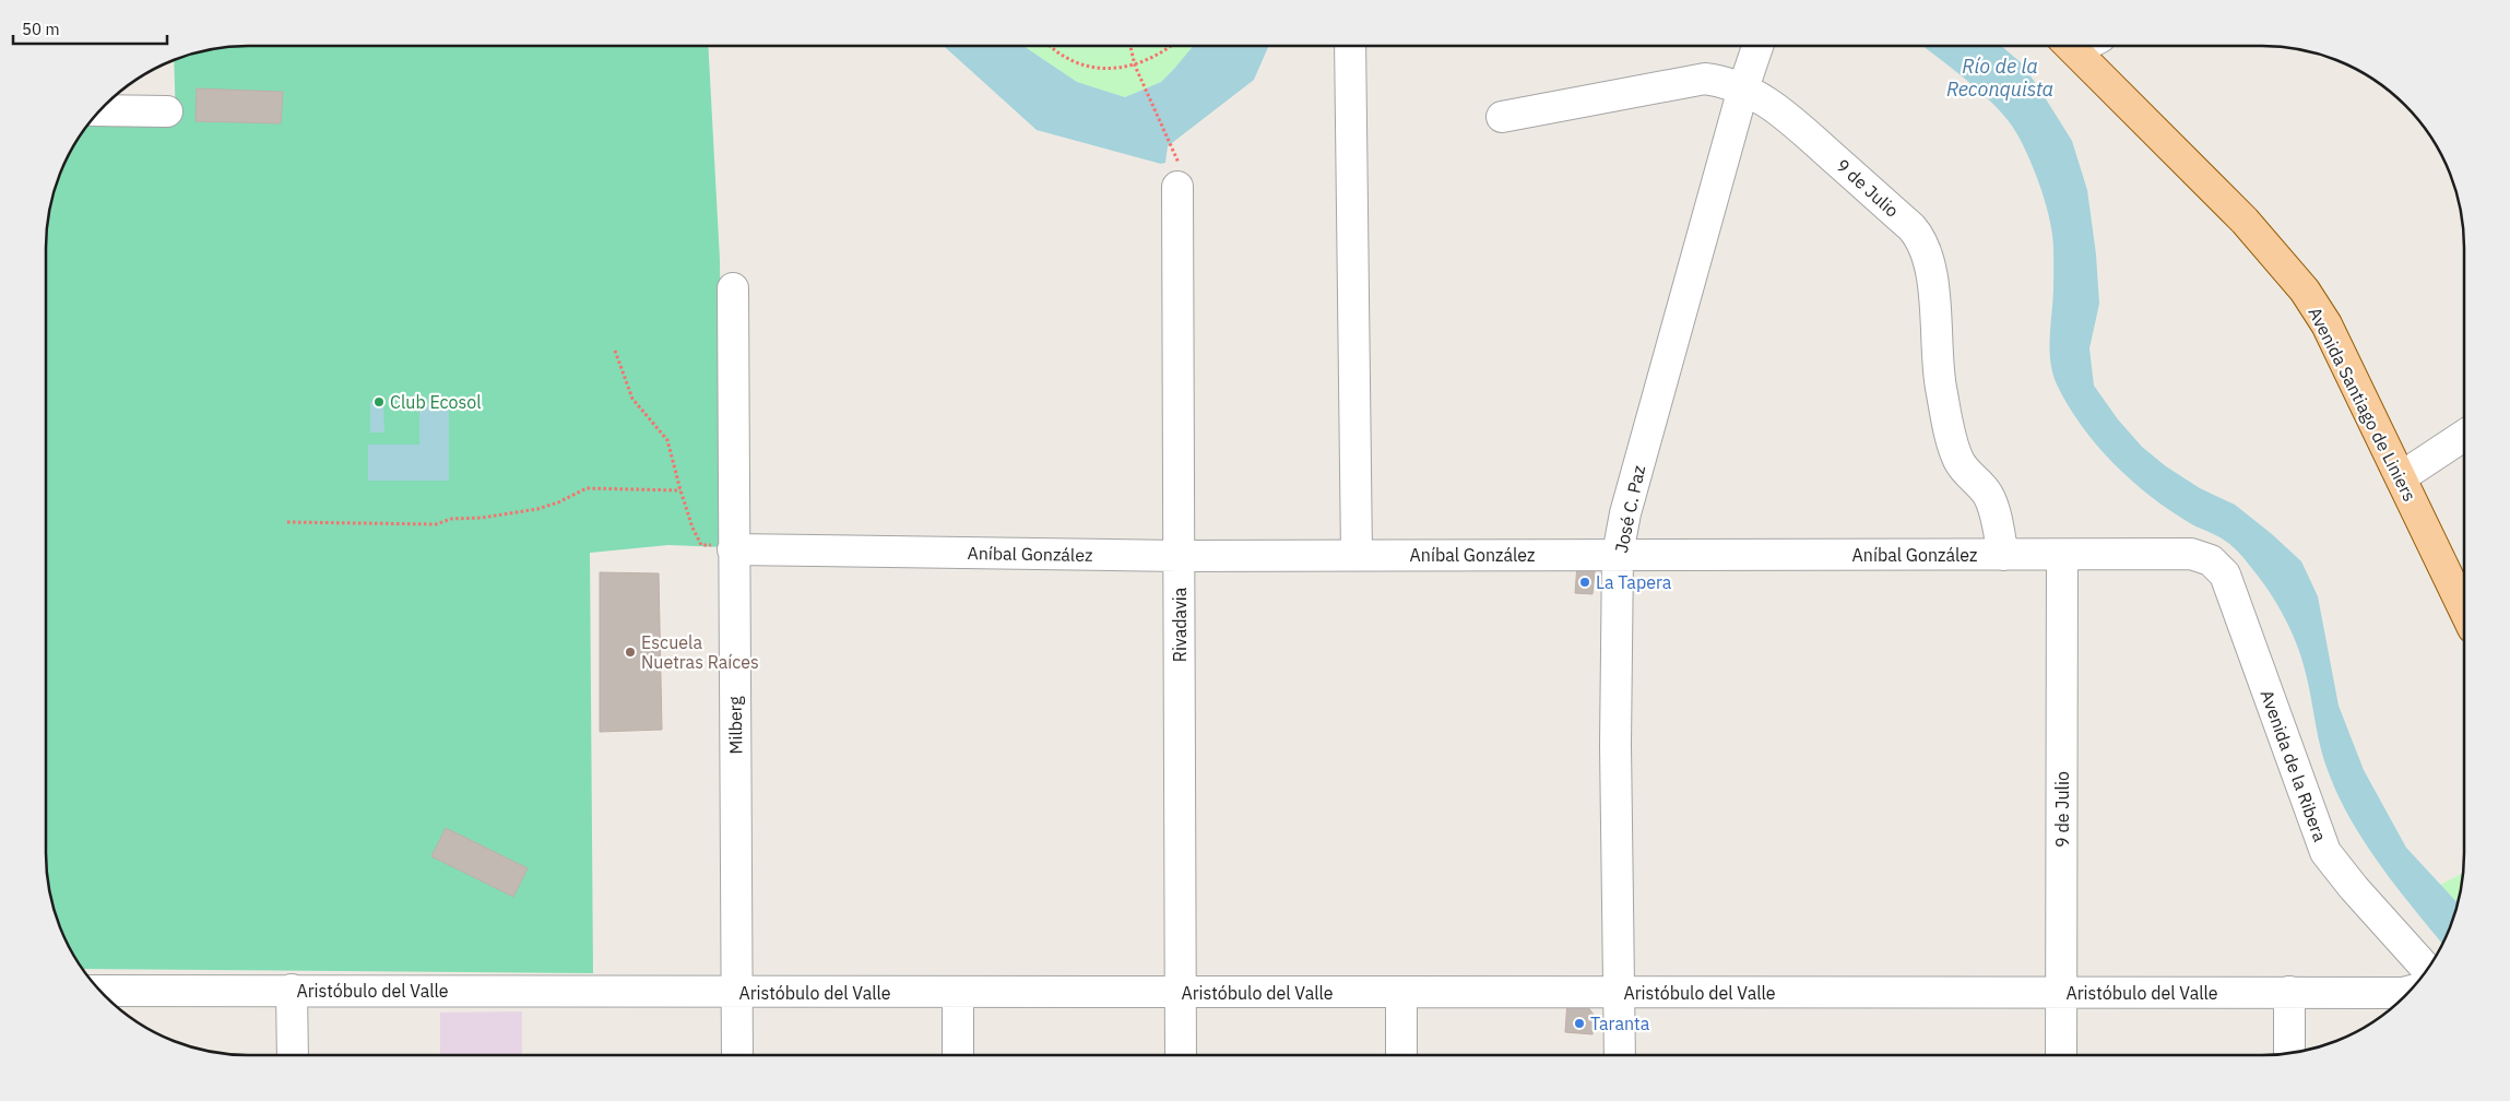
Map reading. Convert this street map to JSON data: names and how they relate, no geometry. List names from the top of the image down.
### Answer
{
  "streets": {
    "main road": ["Avenida Santiago de Liniers"],
    "street": [
      "9 de Julio",
      "José C. Paz",
      "Aníbal González",
      "Rivadavia",
      "Milberg",
      "Avenida de la Ribera",
      "Aristóbulo del Valle"
    ]
  },
  "crossings": [
    ["9 de Julio", "José C. Paz"],
    ["9 de Julio", "Aníbal González"],
    ["9 de Julio", "Aristóbulo del Valle"],
    ["José C. Paz", "Aníbal González"],
    ["José C. Paz", "Aristóbulo del Valle"],
    ["Aníbal González", "Rivadavia"],
    ["Aníbal González", "Milberg"],
    ["Aníbal González", "Avenida de la Ribera"],
    ["Rivadavia", "Aristóbulo del Valle"],
    ["Milberg", "Aristóbulo del Valle"]
  ],
  "water": ["Río de la Reconquista"],
  "places": [
    "Club Ecosol",
    "La Tapera",
    "Escuela Nuetras Raíces",
    "Taranta"
  ],
  "scale_bar": "50 m"
}
